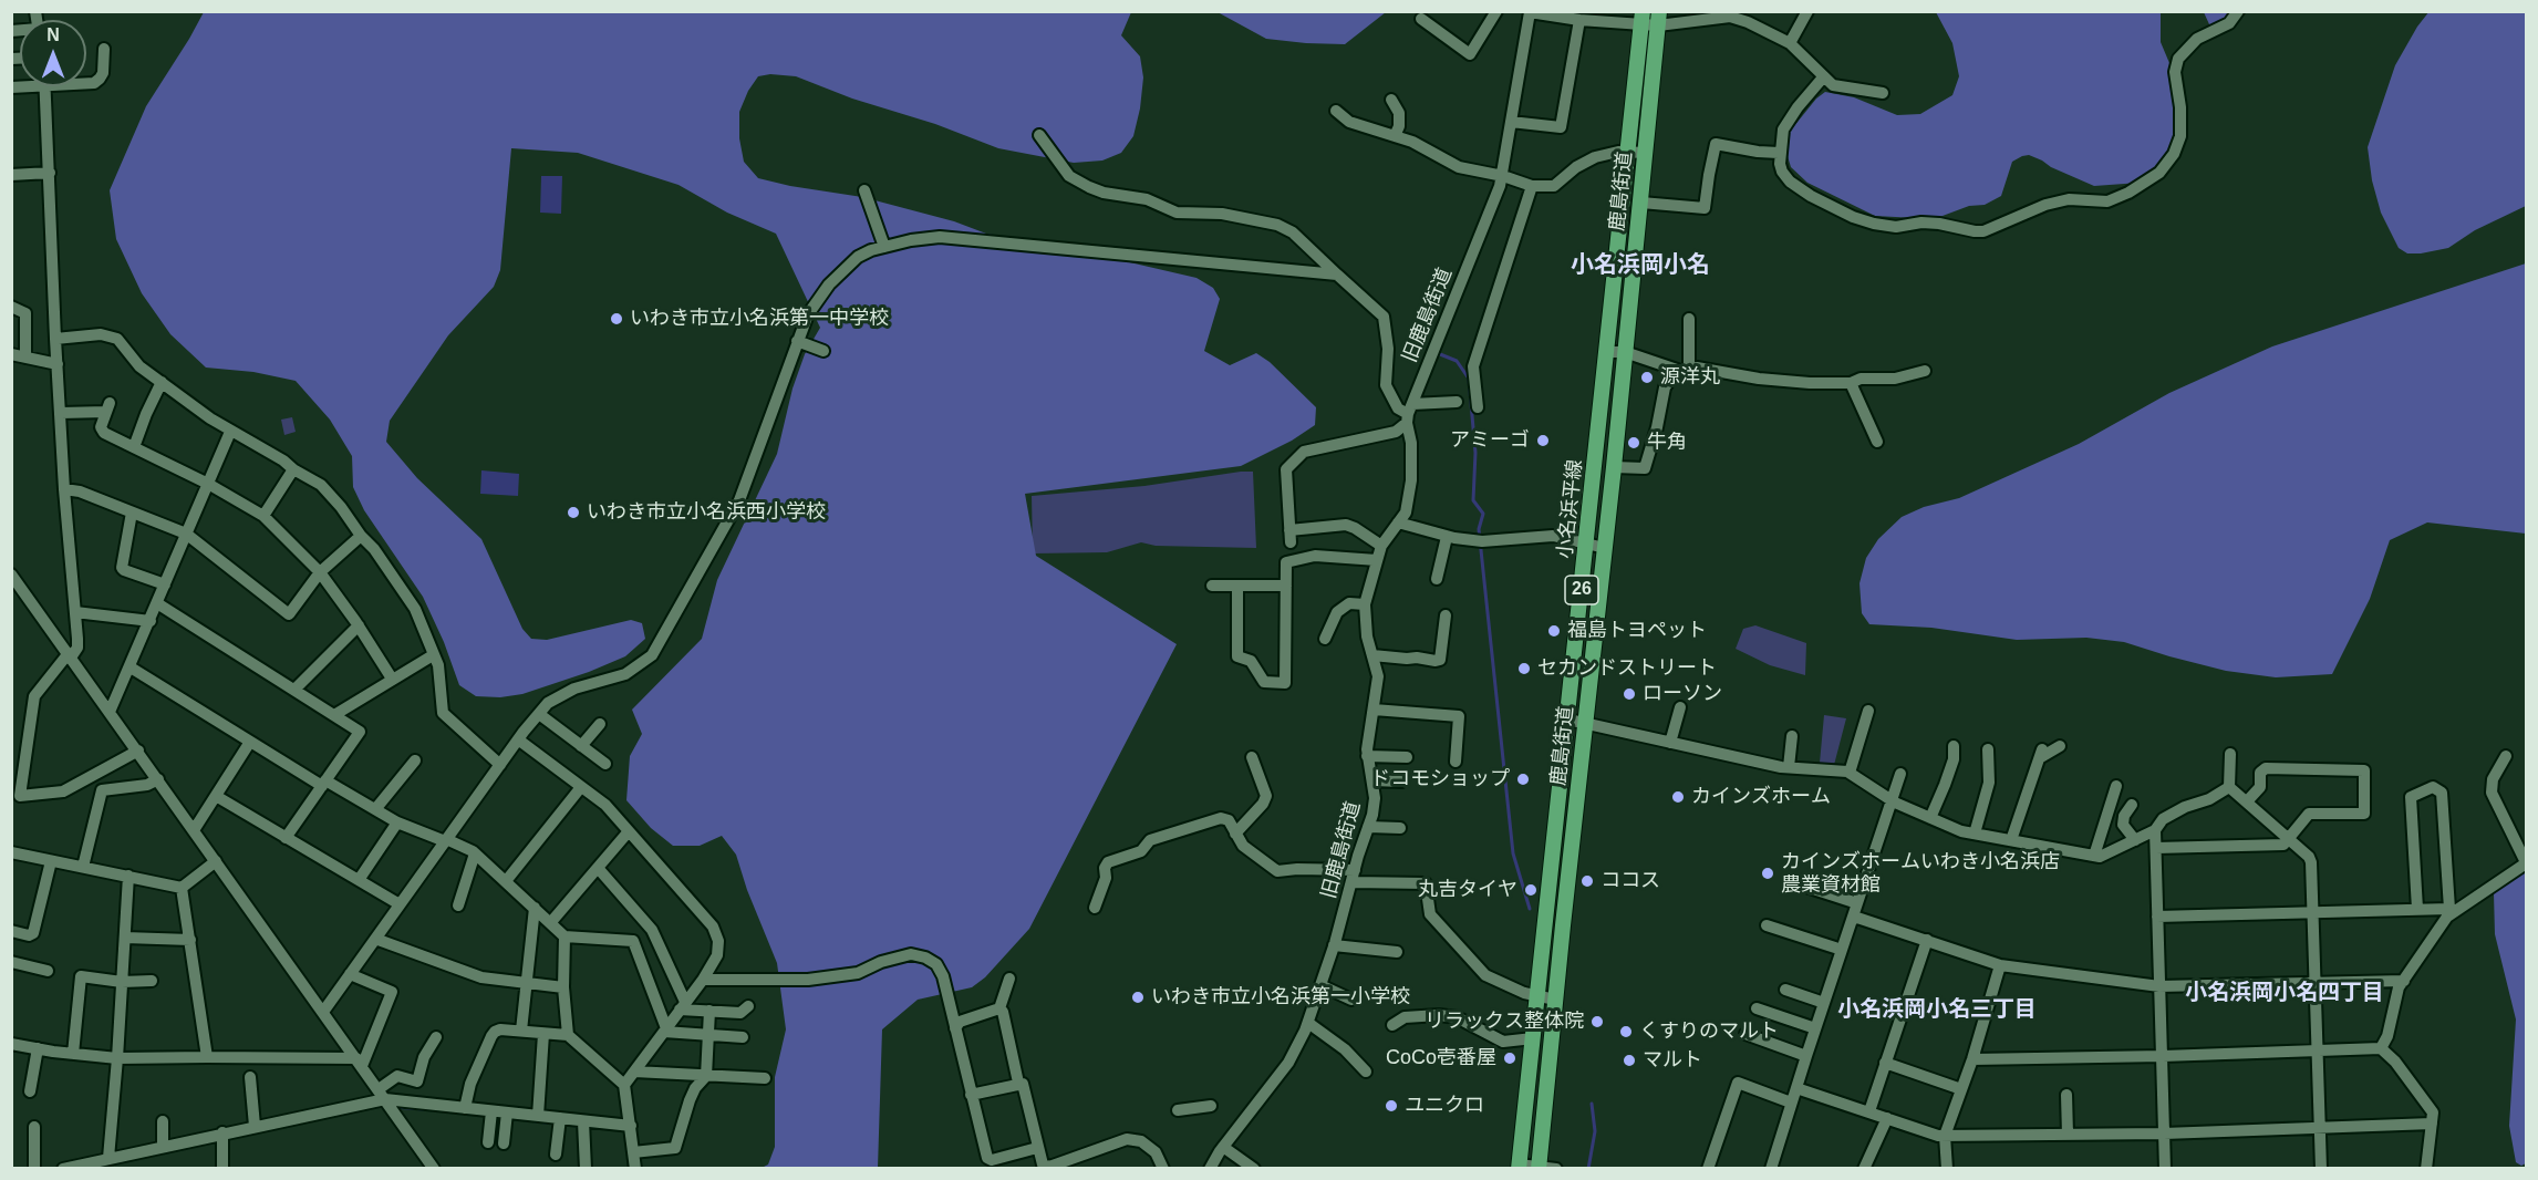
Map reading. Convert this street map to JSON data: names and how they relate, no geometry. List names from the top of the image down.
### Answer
{
  "streets": {
    "main road": ["鹿島街道", "小名浜平線", "26"],
    "street": ["旧鹿島街道"]
  },
  "districts": ["小名浜岡小名", "小名浜岡小名四丁目", "小名浜岡小名三丁目"],
  "places": [
    "いわき市立小名浜第一中学校",
    "源洋丸",
    "アミーゴ",
    "牛角",
    "いわき市立小名浜西小学校",
    "福島トヨペット",
    "セカンドストリート",
    "ローソン",
    "ドコモショップ",
    "カインズホーム",
    "カインズホームいわき小名浜店 農業資材館",
    "ココス",
    "丸吉タイヤ",
    "いわき市立小名浜第一小学校",
    "リラックス整体院",
    "くすりのマルト",
    "CoCo壱番屋",
    "マルト",
    "ユニクロ"
  ],
  "north": "top"
}
